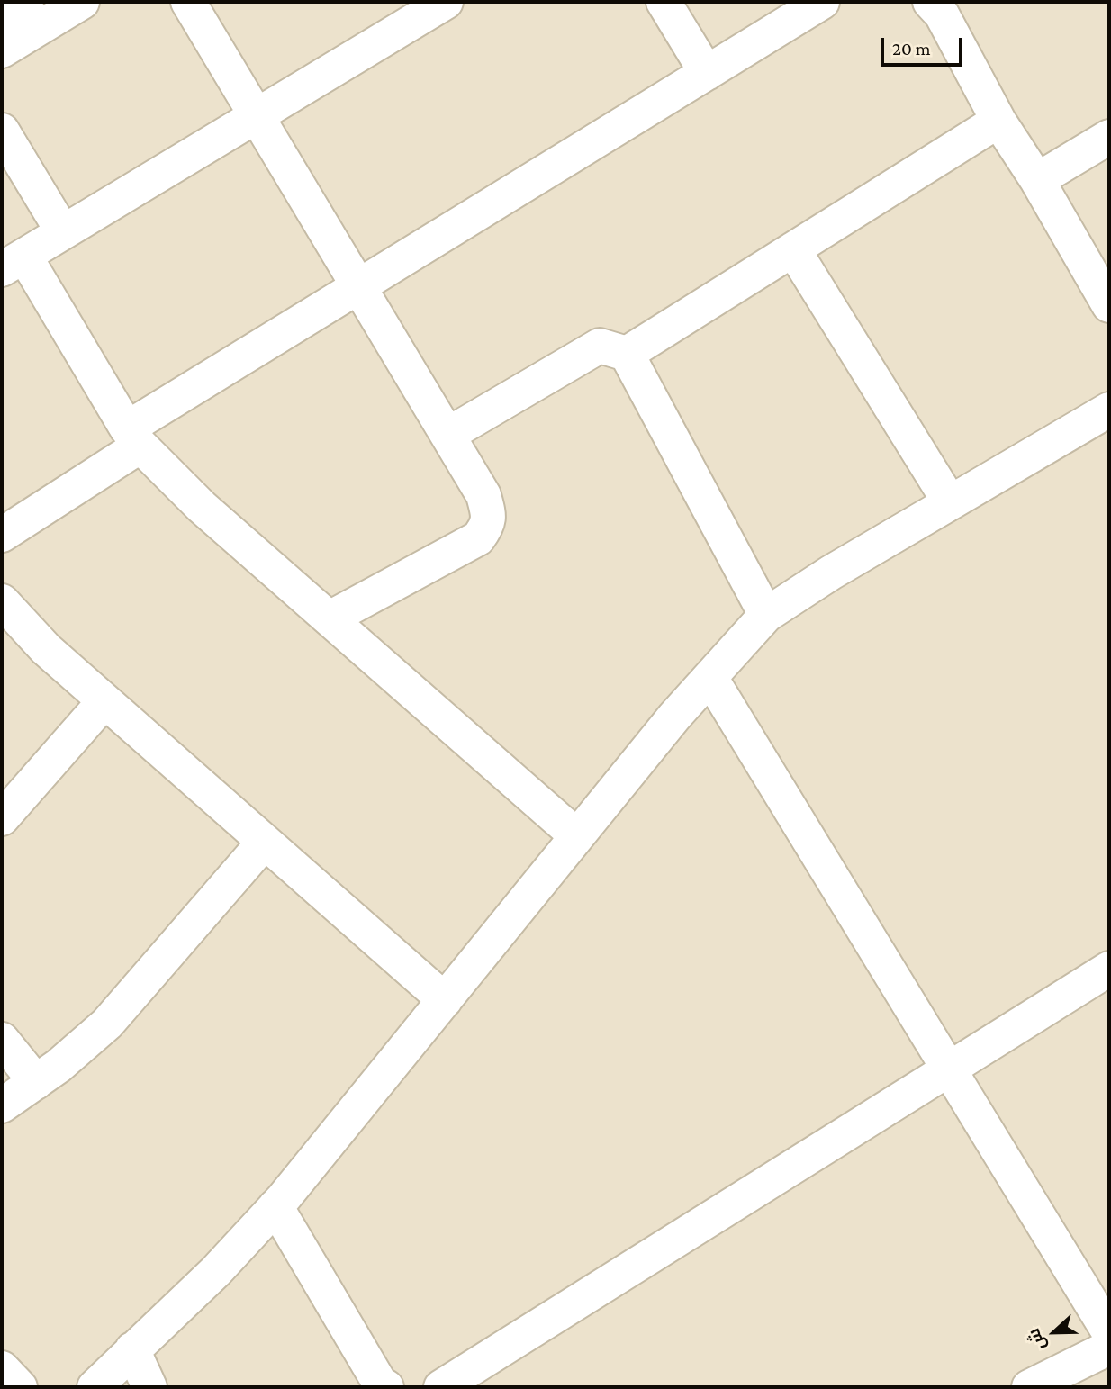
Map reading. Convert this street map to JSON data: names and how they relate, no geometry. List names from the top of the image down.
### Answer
{
  "scale_bar": "20 m",
  "north": "left"
}
